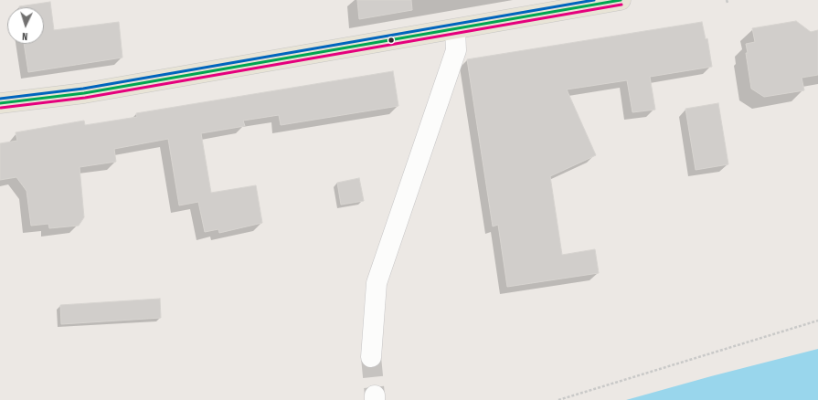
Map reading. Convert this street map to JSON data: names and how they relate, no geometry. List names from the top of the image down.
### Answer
{
  "north": "bottom"
}
